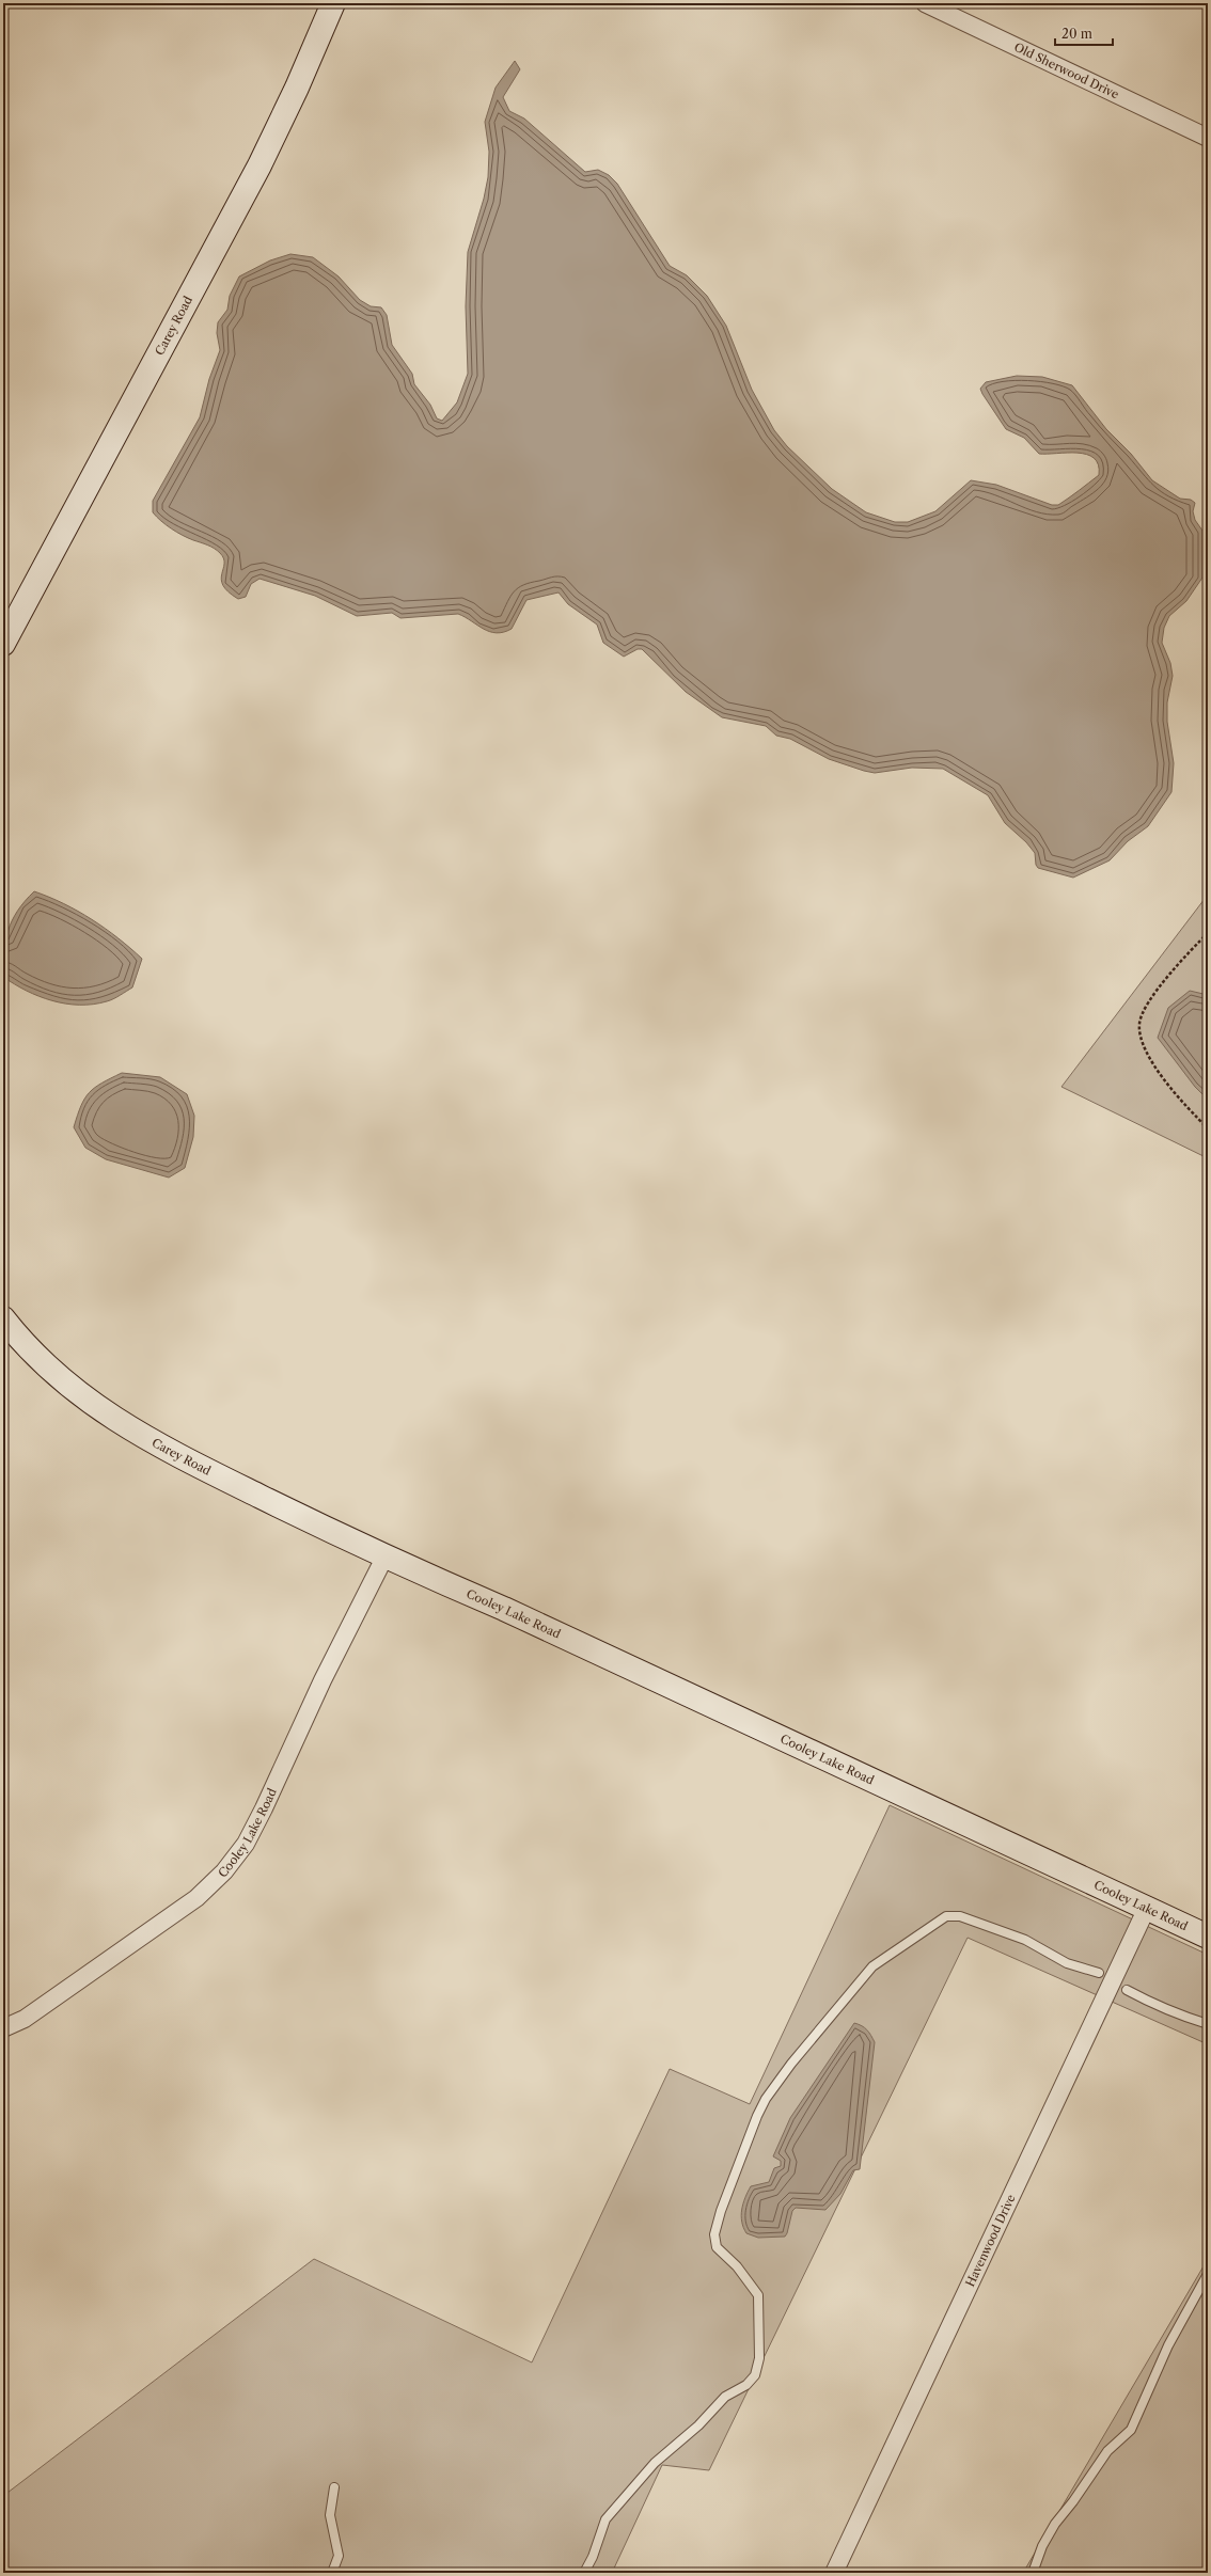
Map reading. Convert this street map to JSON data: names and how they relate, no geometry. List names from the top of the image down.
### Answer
{
  "streets": {
    "street": [
      "Old Sherwood Drive",
      "Carey Road",
      "Cooley Lake Road",
      "Havenwood Drive"
    ]
  },
  "crossings": [
    ["Carey Road", "Cooley Lake Road"],
    ["Cooley Lake Road", "Havenwood Drive"]
  ],
  "scale_bar": "20 m"
}
